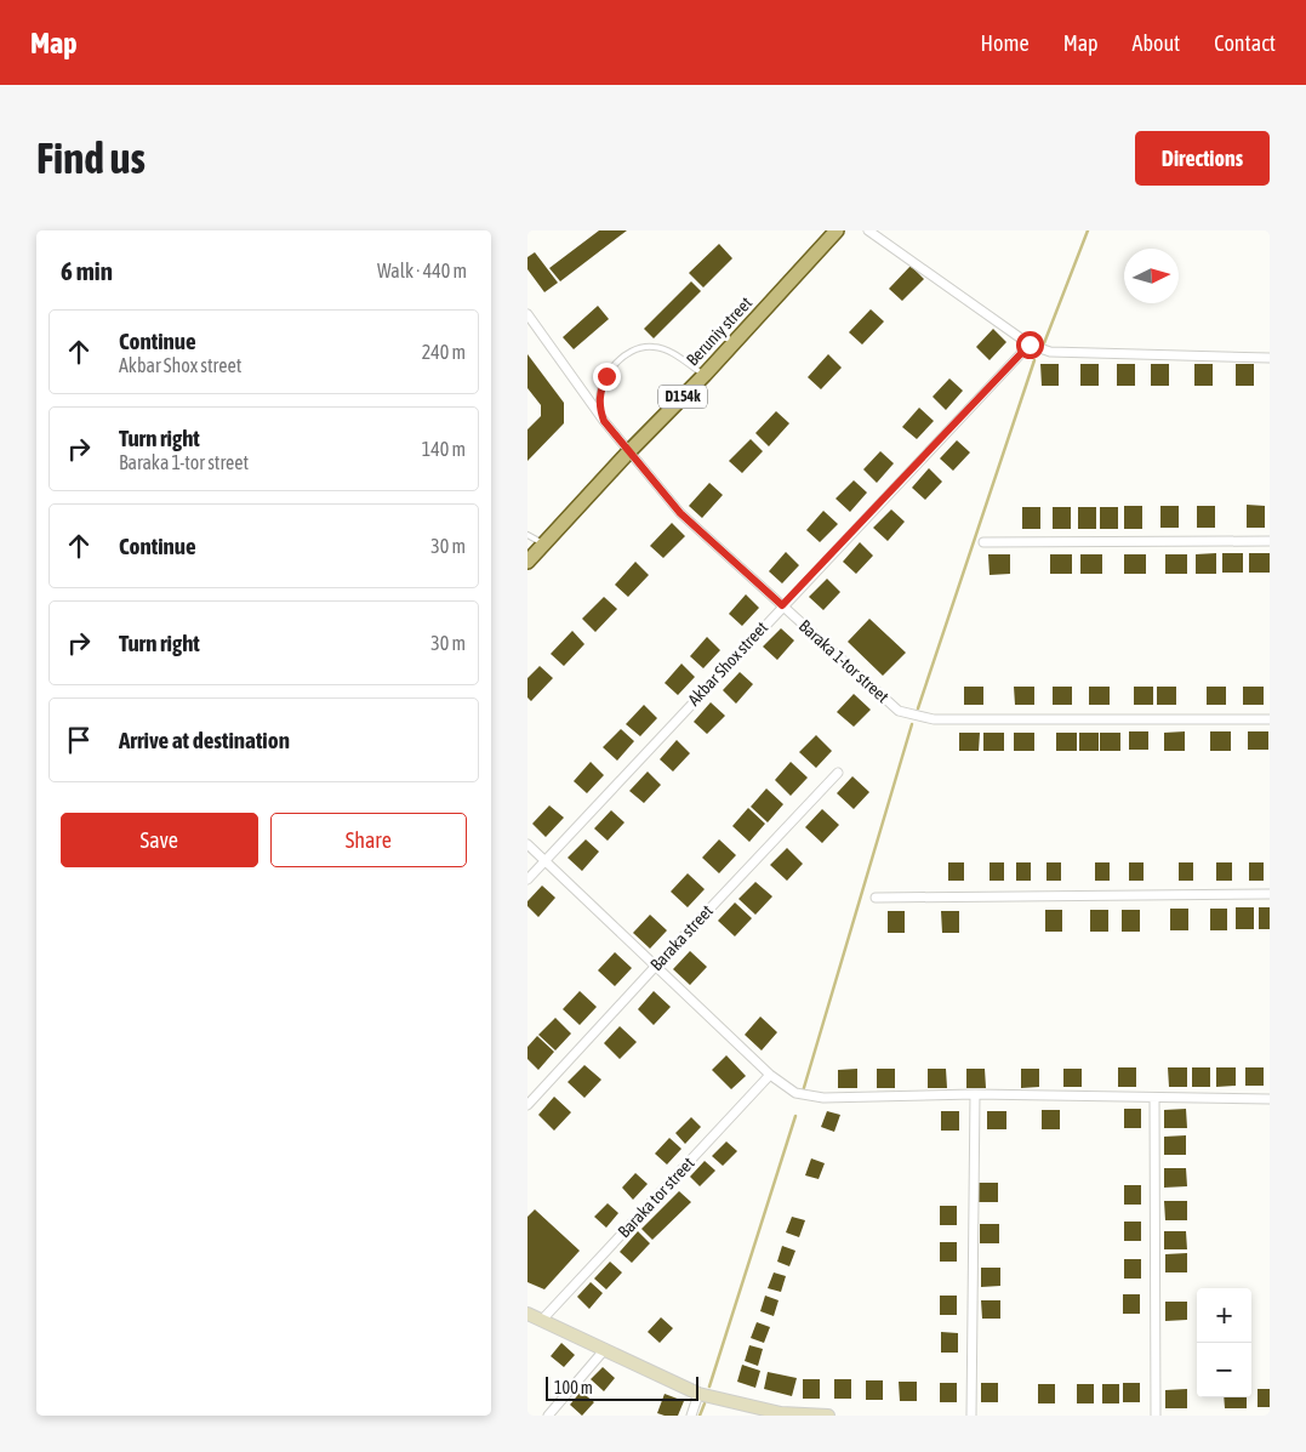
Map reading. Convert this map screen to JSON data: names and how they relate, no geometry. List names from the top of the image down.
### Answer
{
  "streets": {
    "main road": ["Beruniy street", "D154k"],
    "street": [
      "Baraka 1-tor street",
      "Akbar Shox street",
      "Baraka street",
      "Baraka tor street"
    ]
  },
  "crossings": [
    ["Beruniy street", "Baraka 1-tor street"],
    ["Baraka 1-tor street", "Akbar Shox street"]
  ],
  "scale_bar": "100 m",
  "north": "right",
  "page": {
    "header": "Map",
    "nav": [
      "Home",
      "Map",
      "About",
      "Contact"
    ],
    "buttons": [
      "Directions",
      ["Save", "Share"]
    ],
    "title": "Find us",
    "heading": ["6 min", "Walk · 440 m"],
    "list": [
      ["Continue", "Akbar Shox street", "240 m"],
      ["Turn right", "Baraka 1-tor street", "140 m"],
      ["Continue", "30 m"],
      ["Turn right", "30 m"],
      "Arrive at destination"
    ],
    "map_buttons": ["+", "−"],
    "scale": "100 m"
  }
}
